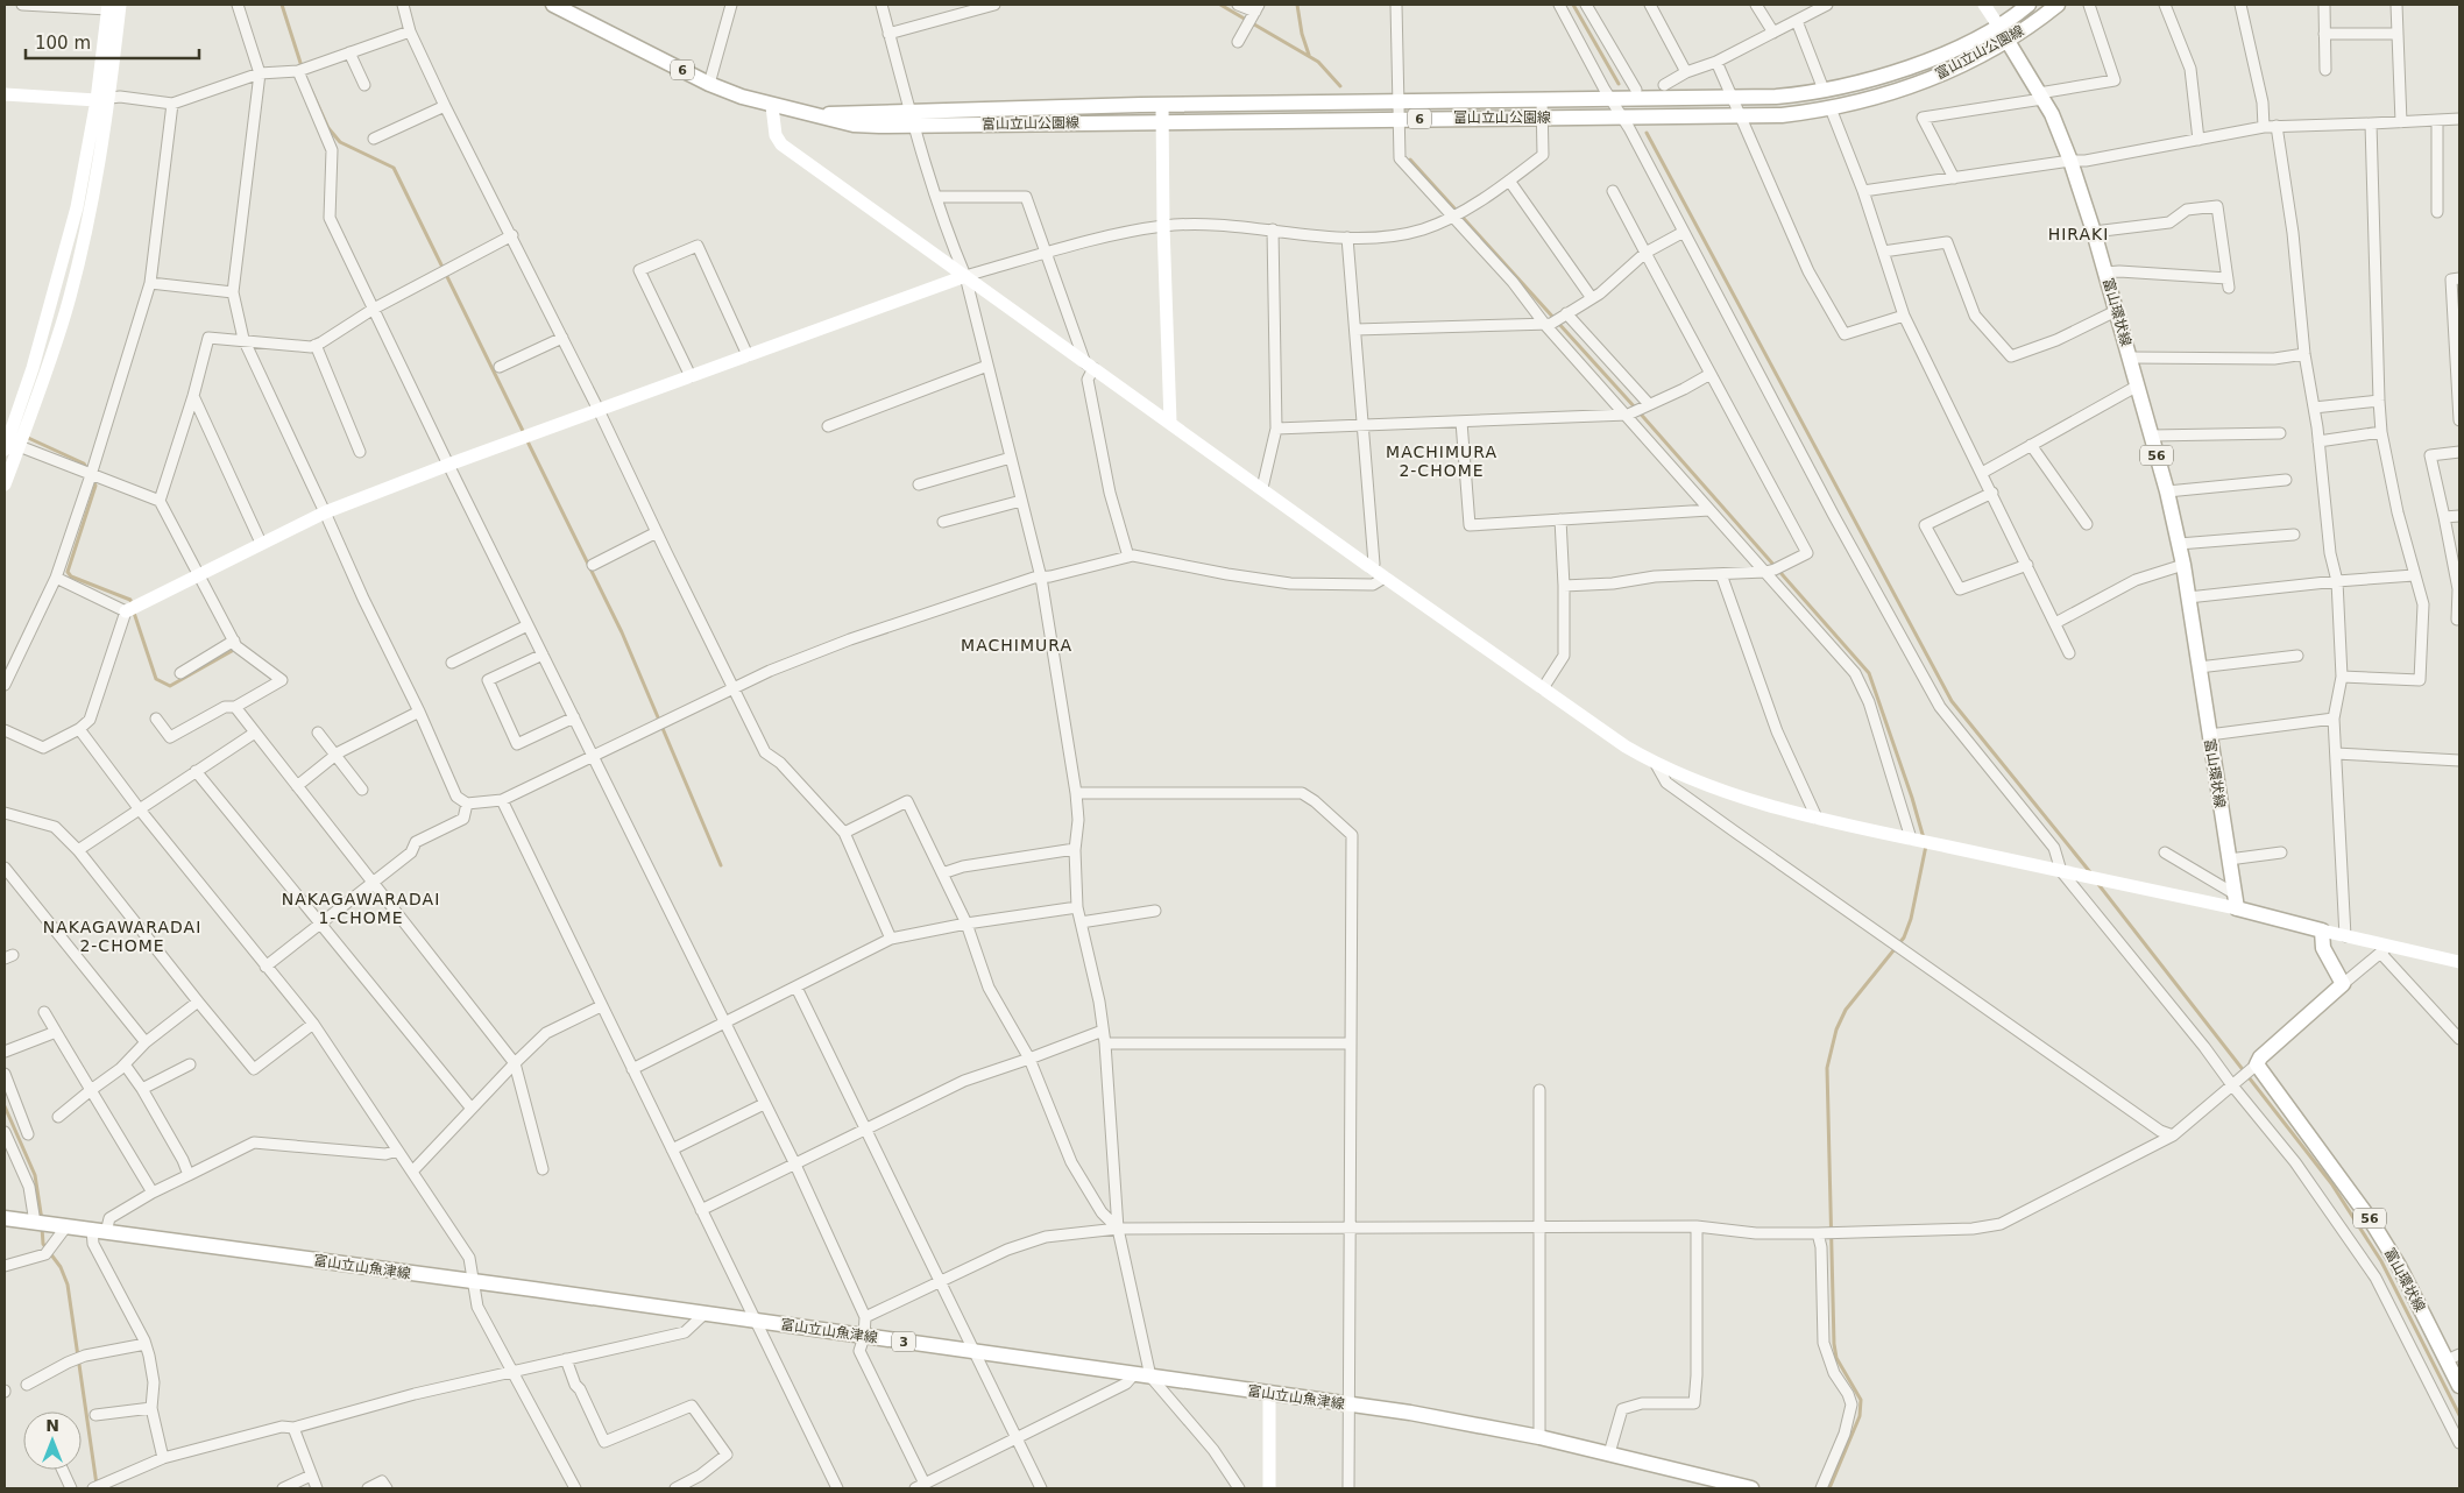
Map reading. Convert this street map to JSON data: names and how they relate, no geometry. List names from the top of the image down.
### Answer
{
  "streets": {
    "main road": [
      "富山立山公園線",
      "6",
      "富山環状線",
      "56",
      "富山立山魚津線",
      "3"
    ]
  },
  "crossings": [
    ["富山立山公園線", "富山環状線"]
  ],
  "districts": [
    "HIRAKI",
    "MACHIMURA 2-CHOME",
    "MACHIMURA",
    "NAKAGAWARADAI 1-CHOME",
    "NAKAGAWARADAI 2-CHOME"
  ],
  "scale_bar": "100 m",
  "north": "top"
}
